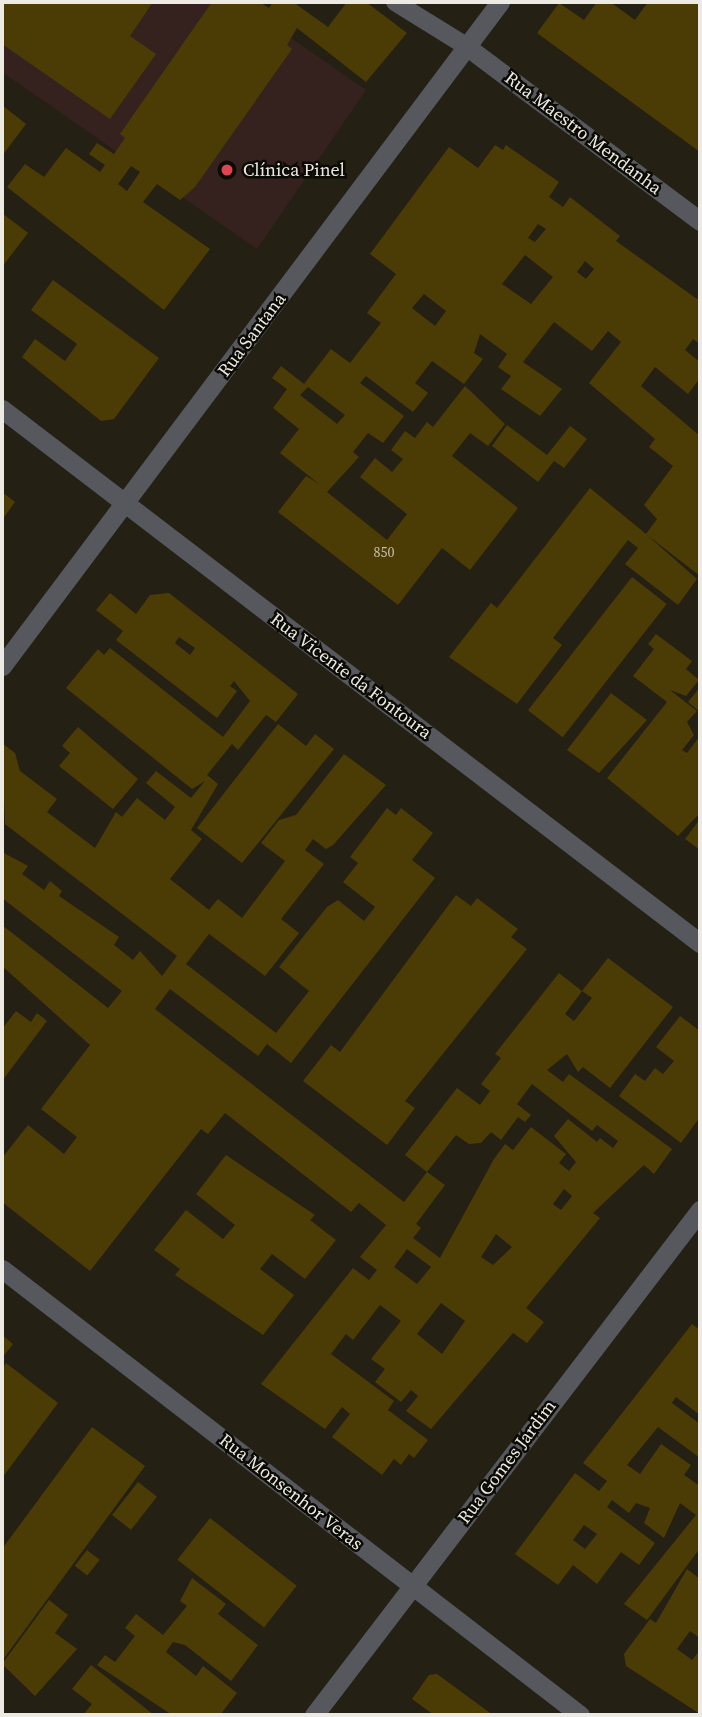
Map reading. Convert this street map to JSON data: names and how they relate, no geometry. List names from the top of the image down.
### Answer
{
  "streets": {
    "street": [
      "Rua Maestro Mendanha",
      "Rua Santana",
      "Rua Vicente da Fontoura",
      "Rua Gomes Jardim",
      "Rua Monsenhor Veras"
    ]
  },
  "crossings": [
    ["Rua Maestro Mendanha", "Rua Santana"],
    ["Rua Santana", "Rua Vicente da Fontoura"],
    ["Rua Gomes Jardim", "Rua Monsenhor Veras"]
  ],
  "places": ["Clínica Pinel"],
  "house_numbers": ["850"]
}
